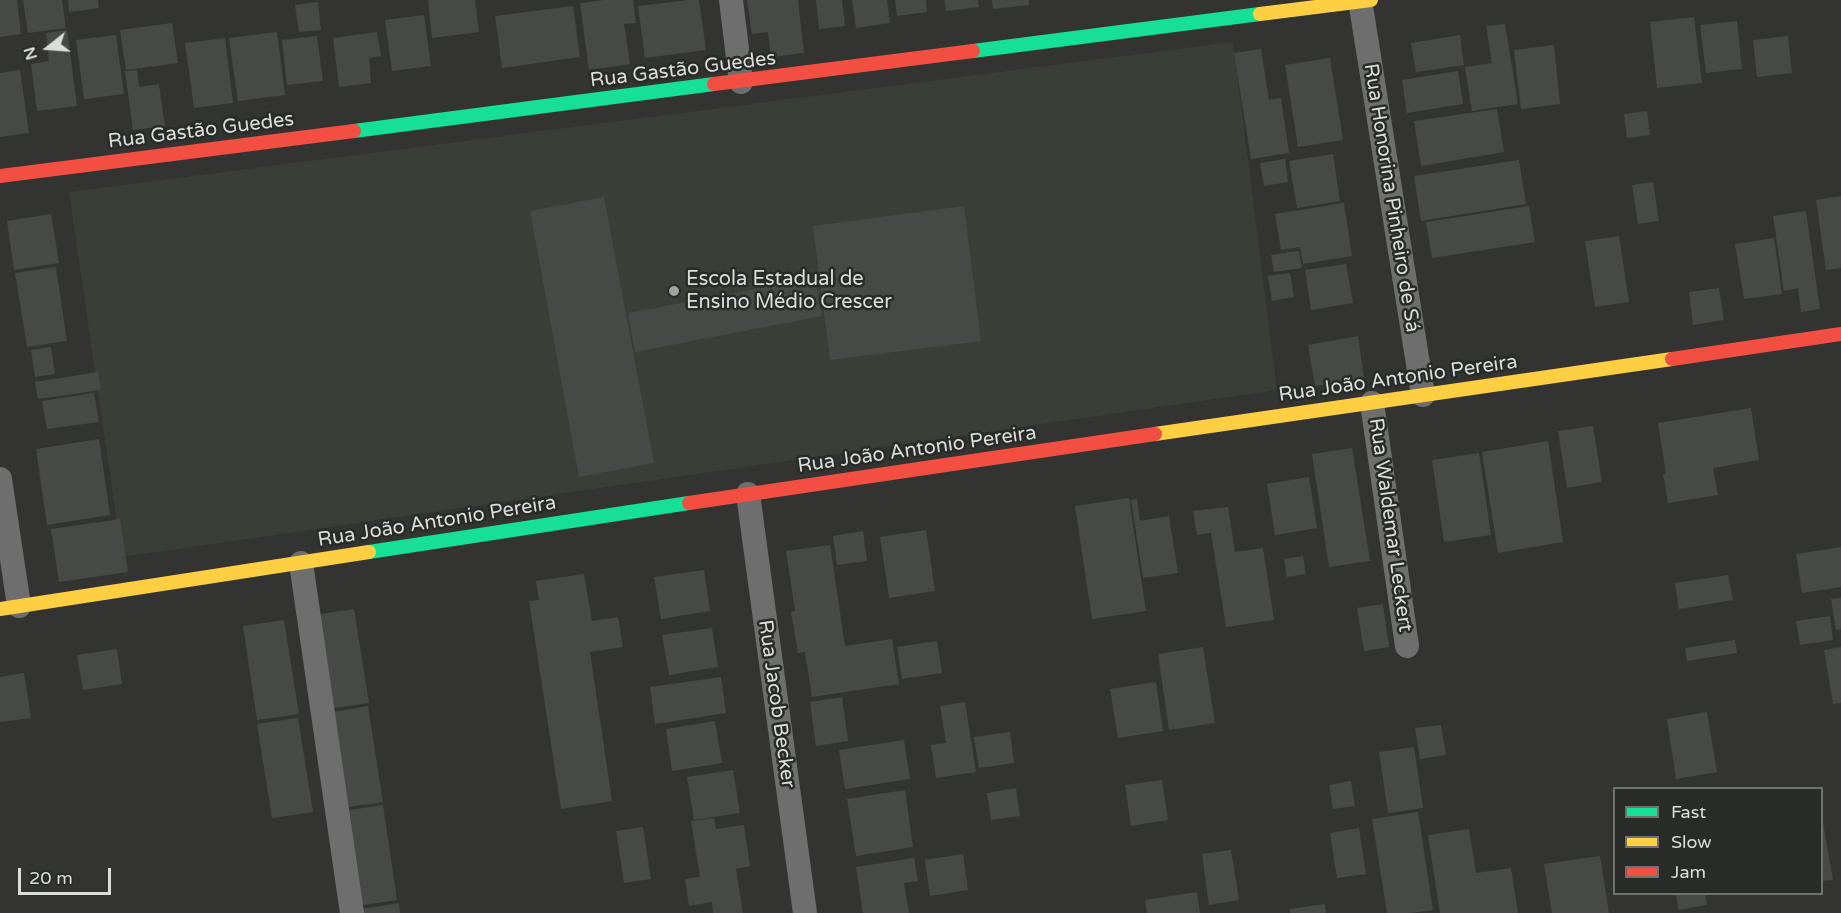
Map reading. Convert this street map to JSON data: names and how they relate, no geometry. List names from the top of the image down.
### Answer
{
  "streets": {
    "street": [
      "Rua Gastão Guedes",
      "Rua Honorina Pinheiro de Sá",
      "Rua João Antonio Pereira",
      "Rua Waldemar Leckert",
      "Rua Jacob Becker"
    ]
  },
  "crossings": [
    ["Rua Gastão Guedes", "Rua Honorina Pinheiro de Sá"],
    ["Rua Honorina Pinheiro de Sá", "Rua João Antonio Pereira"],
    ["Rua João Antonio Pereira", "Rua Waldemar Leckert"],
    ["Rua João Antonio Pereira", "Rua Jacob Becker"]
  ],
  "places": ["Escola Estadual de Ensino Médio Crescer"],
  "legend": ["Fast", "Slow", "Jam"],
  "scale_bar": "20 m",
  "north": "left"
}
